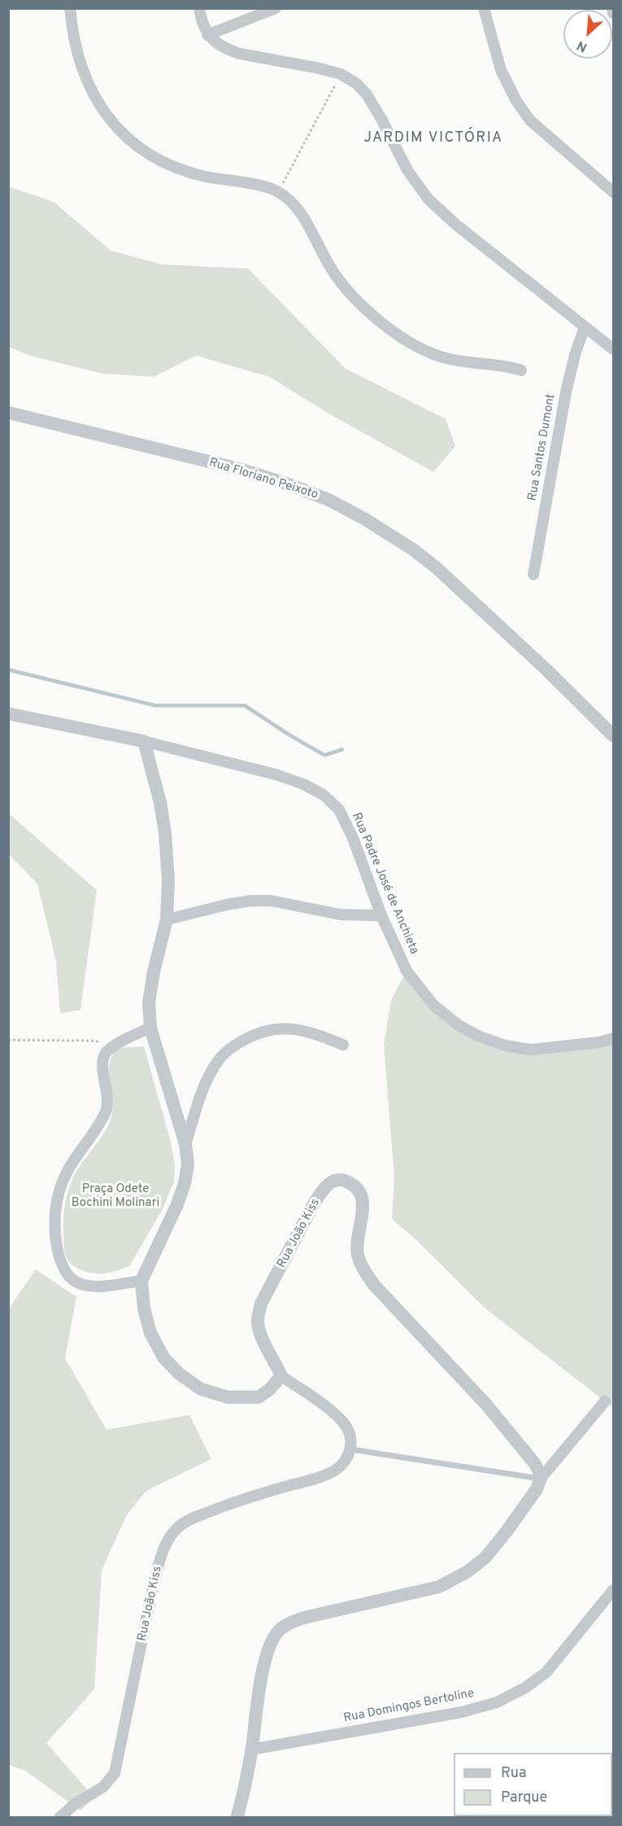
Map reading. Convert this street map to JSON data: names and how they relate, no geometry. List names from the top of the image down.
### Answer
{
  "streets": {
    "street": [
      "Rua Santos Dumont",
      "Rua Floriano Peixoto",
      "Rua Padre José de Anchieta",
      "Rua João Kiss",
      "Rua Domingos Bertoline"
    ]
  },
  "districts": ["JARDIM VICTÓRIA"],
  "parks": ["Praça Odete Bochini Molinari"],
  "legend": ["Rua", "Parque"],
  "north": "bottom left"
}
